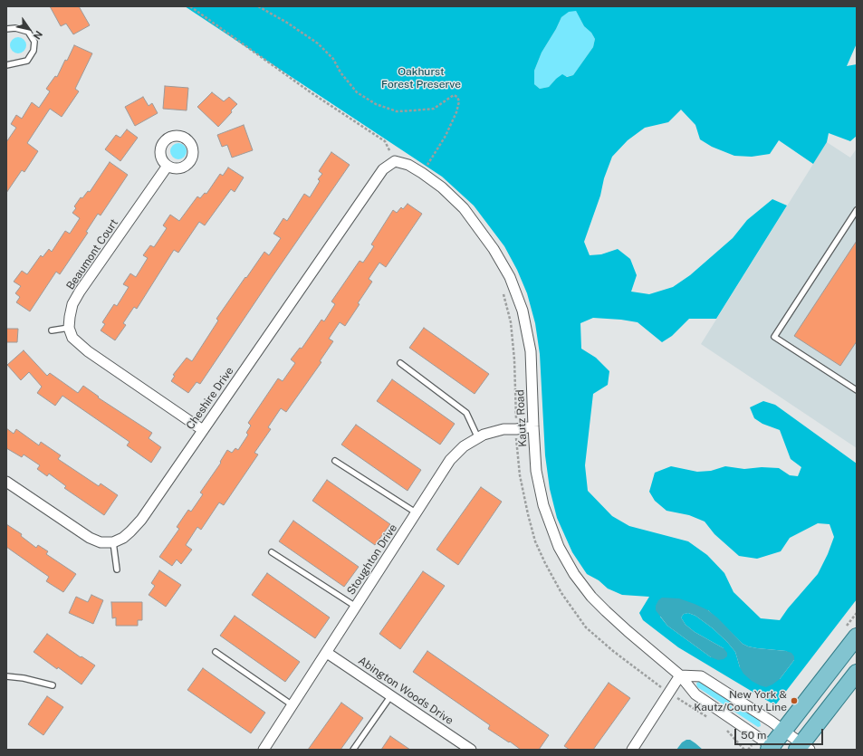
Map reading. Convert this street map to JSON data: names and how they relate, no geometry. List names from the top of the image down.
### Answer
{
  "streets": {
    "street": [
      "Beaumont Court",
      "Cheshire Drive",
      "Kautz Road",
      "Stoughton Drive",
      "Abington Woods Drive"
    ]
  },
  "crossings": [
    ["Cheshire Drive", "Kautz Road"],
    ["Kautz Road", "Stoughton Drive"],
    ["Stoughton Drive", "Abington Woods Drive"]
  ],
  "parks": ["Oakhurst Forest Preserve"],
  "places": ["New York & Kautz/County Line"],
  "scale_bar": "50 m",
  "north": "bottom right"
}
